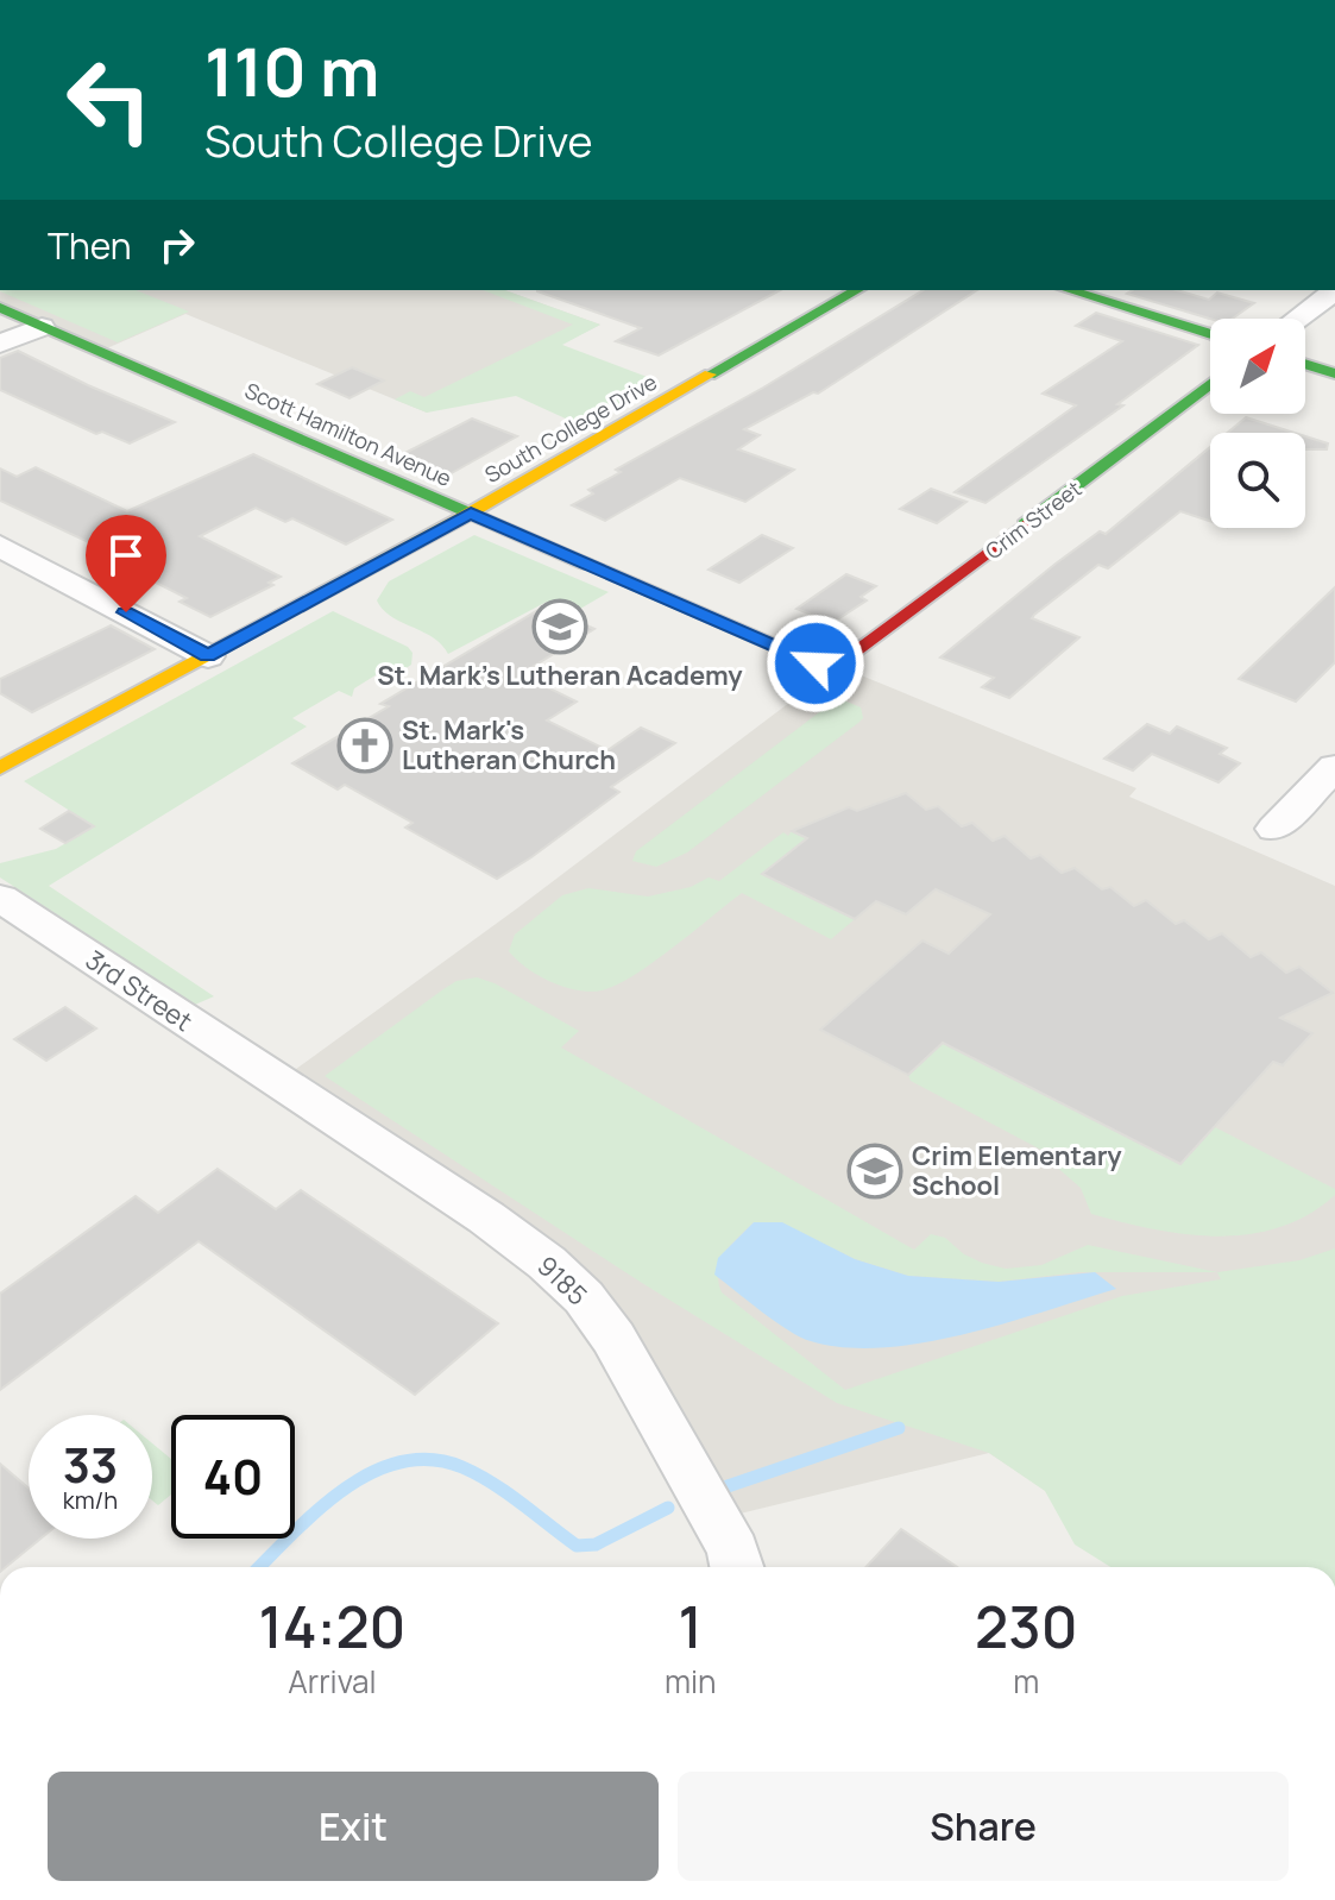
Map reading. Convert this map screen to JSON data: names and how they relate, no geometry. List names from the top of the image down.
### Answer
{
  "streets": {
    "street": [
      "South College Drive",
      "Scott Hamilton Avenue",
      "Crim Street",
      "3rd Street",
      "9185"
    ]
  },
  "crossings": [
    ["South College Drive", "Scott Hamilton Avenue"],
    ["Scott Hamilton Avenue", "Crim Street"],
    ["3rd Street", "9185"]
  ],
  "places": {
    "school or university": ["St. Mark's Lutheran Academy", "Crim Elementary School"],
    "church": ["St. Mark's Lutheran Church"]
  },
  "north": "top right",
  "page": {
    "turn": ["110 m", "South College Drive"],
    "then": "Then",
    "speed": "33 km/h",
    "limit": "40",
    "eta": [
      "14:20",
      "Arrival",
      "1",
      "min",
      "230",
      "m"
    ],
    "buttons": ["Exit", "Share"]
  }
}
